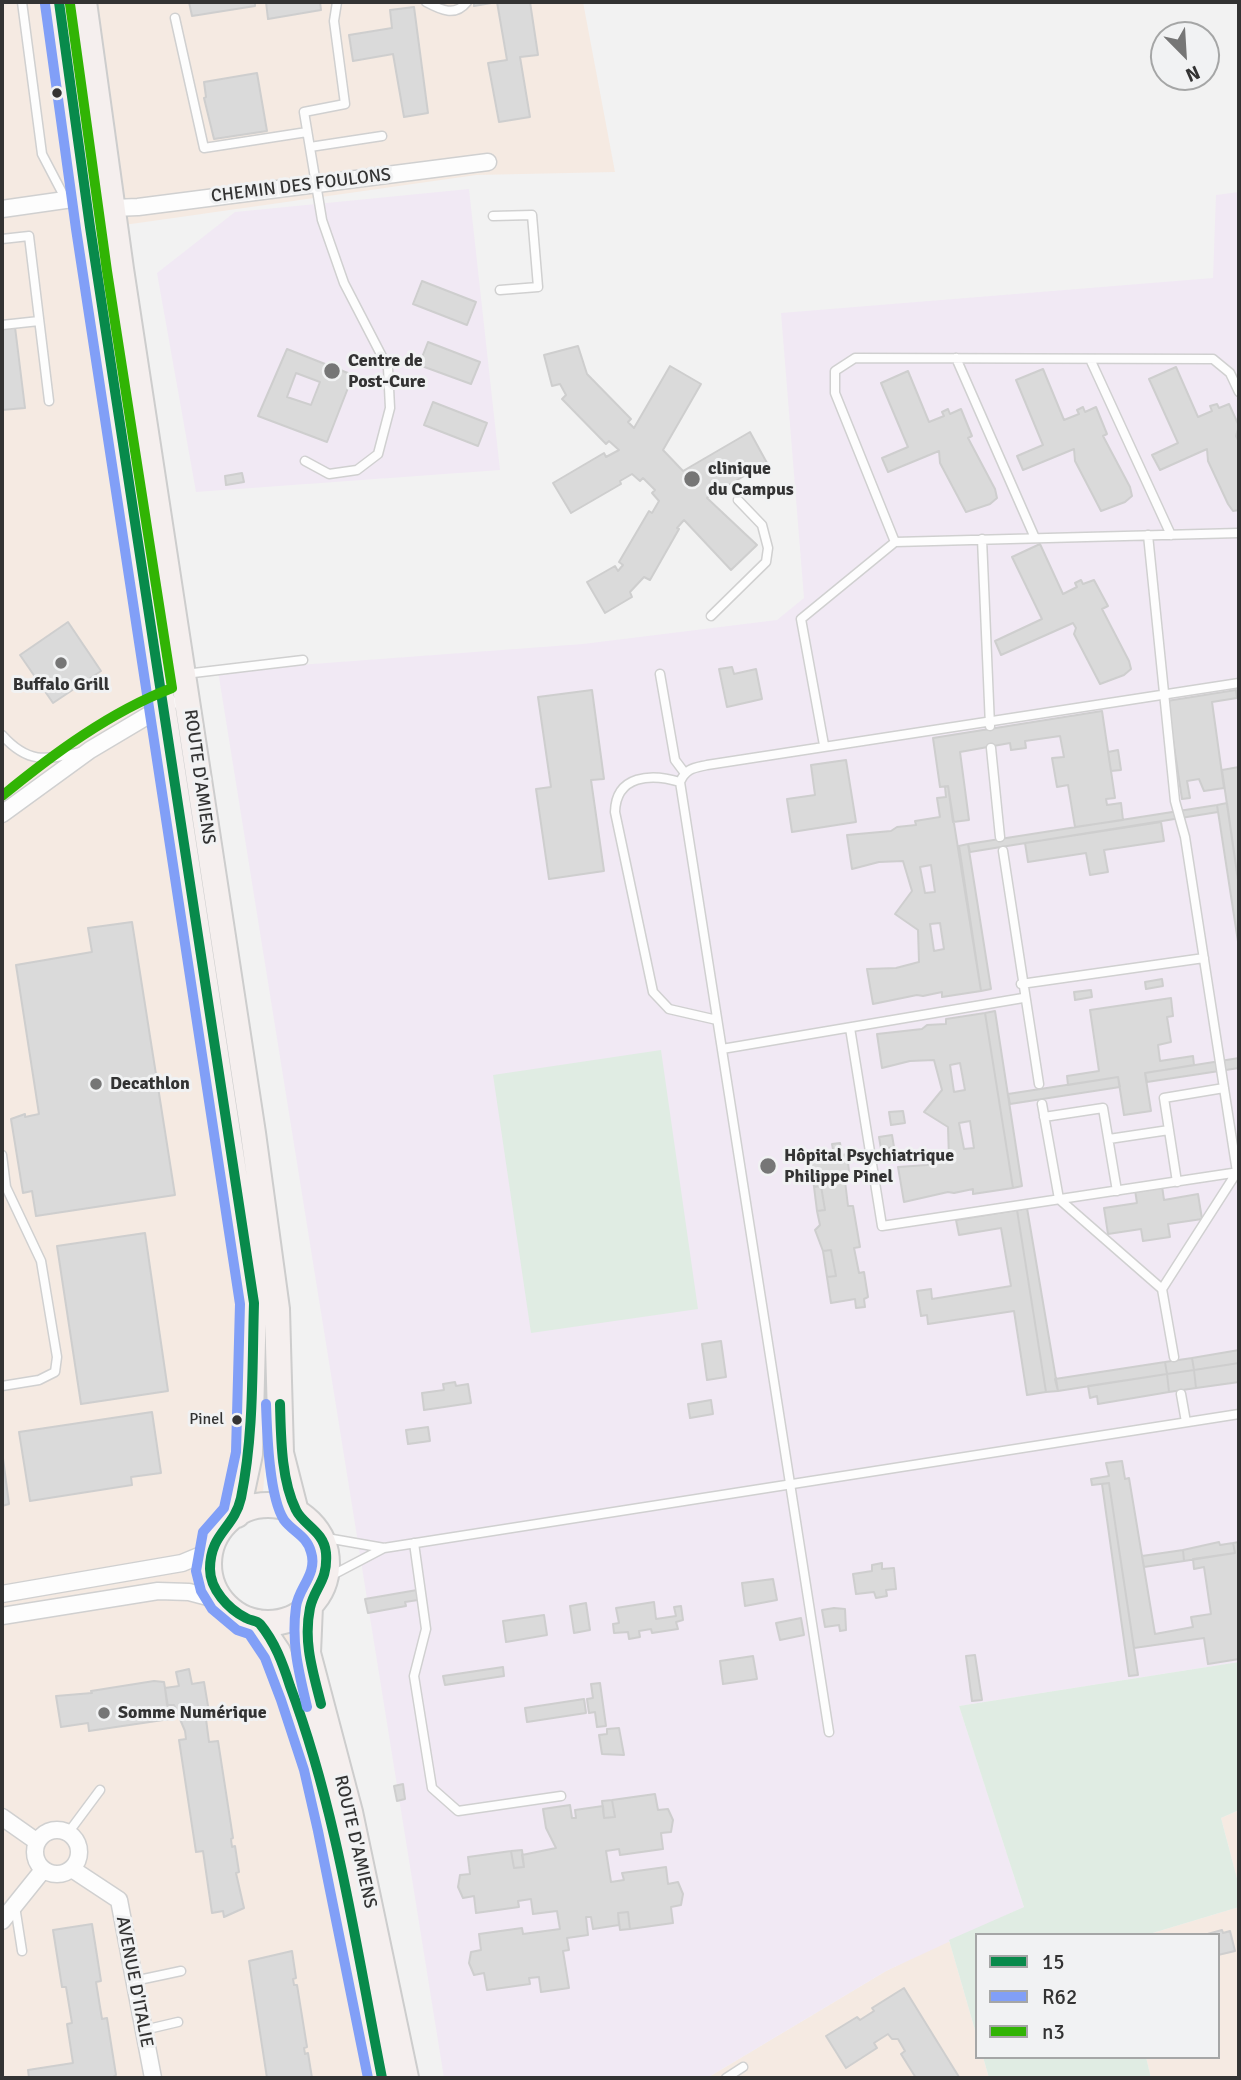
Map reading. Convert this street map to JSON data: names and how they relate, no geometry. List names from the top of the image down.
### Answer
{
  "streets": {
    "main road": ["ROUTE D'AMIENS"],
    "street": ["CHEMIN DES FOULONS", "AVENUE D'ITALIE"]
  },
  "crossings": [
    ["CHEMIN DES FOULONS", "ROUTE D'AMIENS"]
  ],
  "places": [
    "Centre de Post-Cure",
    "clinique du Campus",
    "Buffalo Grill",
    "Decathlon",
    "Hôpital Psychiatrique Philippe Pinel",
    "Pinel",
    "Somme Numérique"
  ],
  "lines": ["transit line 15", "transit line R62", "transit line n3"],
  "legend": ["15", "R62", "n3"],
  "north": "bottom right"
}
